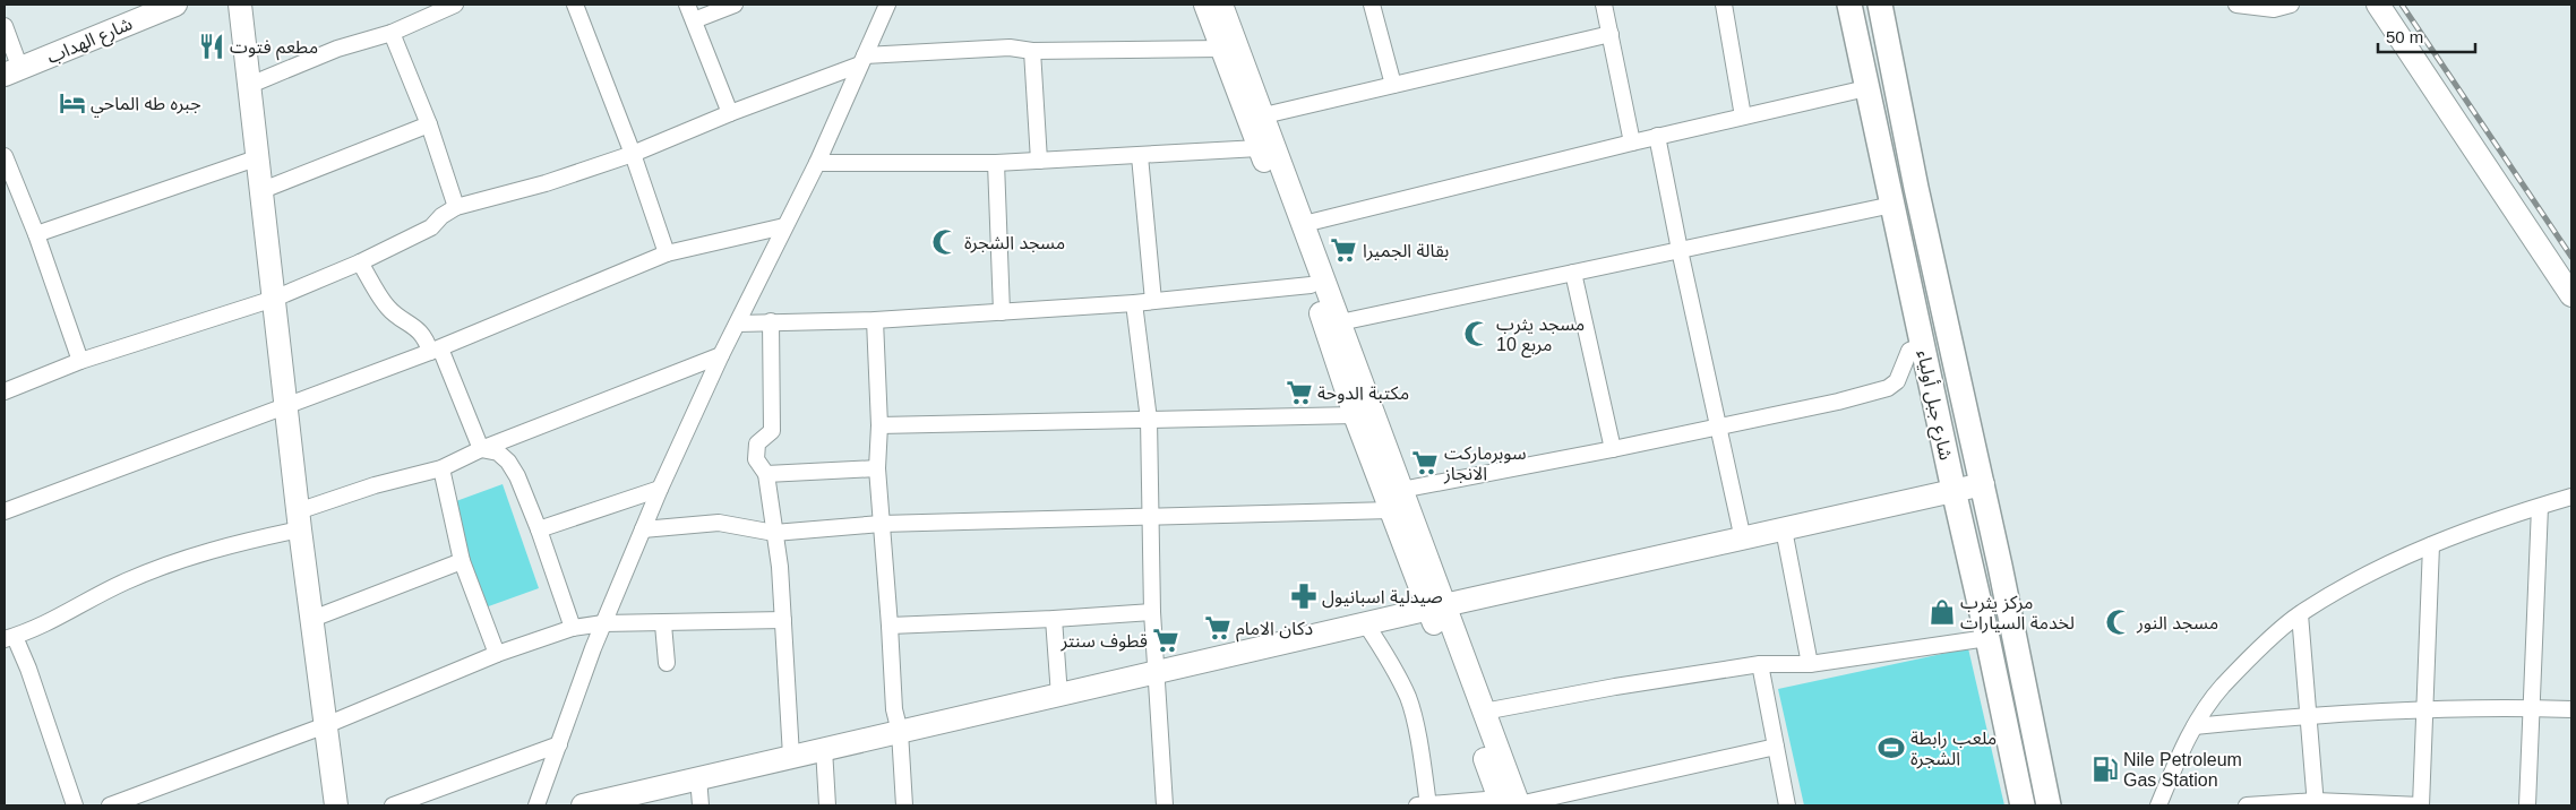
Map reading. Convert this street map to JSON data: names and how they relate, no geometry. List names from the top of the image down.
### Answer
{
  "streets": {
    "main road": ["شارع جبل أولياء"],
    "street": ["شارع الهداب"]
  },
  "places": {
    "restaurant": ["مطعم فتوت"],
    "hotel": ["جبره طه الماحي"],
    "mosque": ["مسجد الشجرة", "مسجد يثرب مربع 10", "مسجد النور"],
    "supermarket": [
      "بقالة الجميرا",
      "مكتبة الدوحة",
      "سوبرماركت الانجاز",
      "دكان الامام",
      "قطوف سنتر"
    ],
    "pharmacy": ["صيدلية اسبانيول"],
    "shop": ["مركز يثرب لخدمة السيارات"],
    "sports": ["ملعب رابطة الشجرة"],
    "fuel station": ["Nile Petroleum Gas Station"]
  },
  "scale_bar": "50 m"
}
